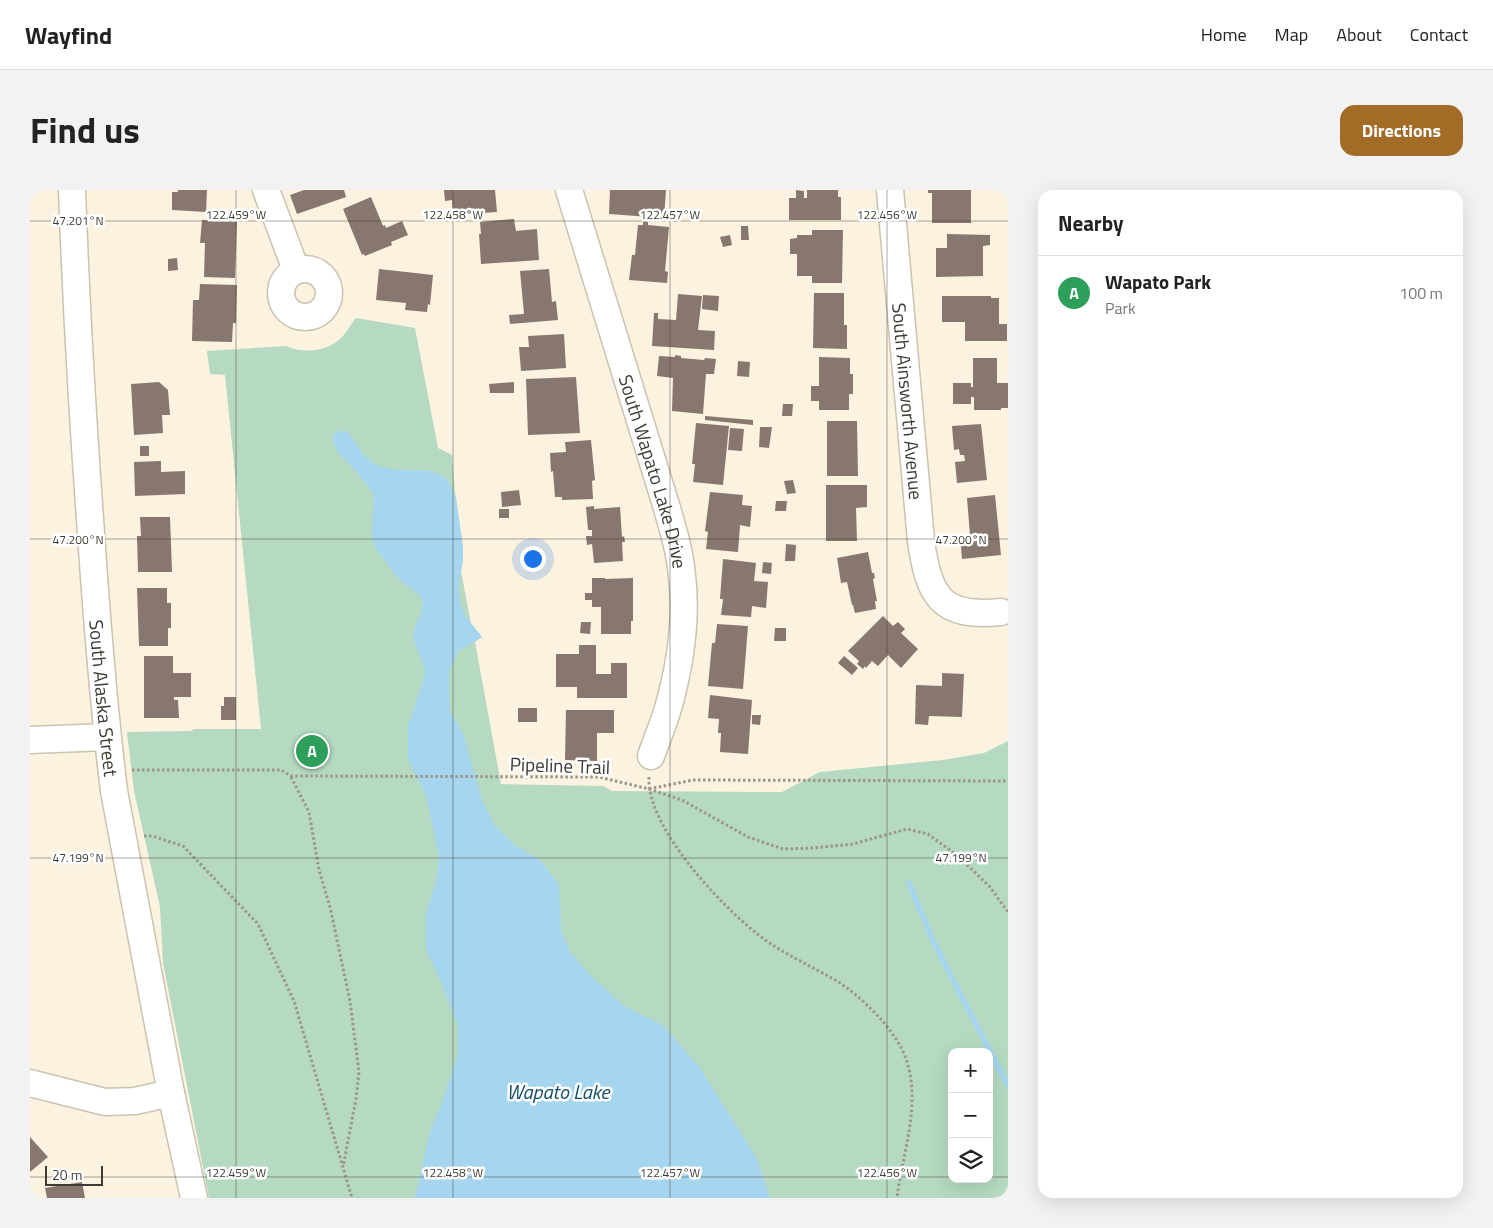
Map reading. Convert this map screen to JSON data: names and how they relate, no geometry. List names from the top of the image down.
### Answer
{
  "streets": {
    "street": ["South Ainsworth Avenue", "South Wapato Lake Drive", "South Alaska Street"],
    "path": ["Pipeline Trail"]
  },
  "crossings": [
    ["South Alaska Street", "Pipeline Trail"]
  ],
  "water": ["Wapato Lake"],
  "scale_bar": "20 m",
  "page": {
    "header": "Wayfind",
    "nav": [
      "Home",
      "Map",
      "About",
      "Contact"
    ],
    "title": "Find us",
    "buttons": "Directions",
    "heading": "Nearby",
    "list": [
      {
        "mark": "A",
        "name": "Wapato Park",
        "note": "Park",
        "value": "100 m"
      }
    ],
    "pins": "A",
    "map_buttons": ["+", "−"],
    "scale": "20 m"
  },
  "coordinates": [
    "122.459°W",
    "122.458°W",
    "122.457°W",
    "122.456°W",
    "47.201°N",
    "47.200°N",
    "47.199°N"
  ]
}
